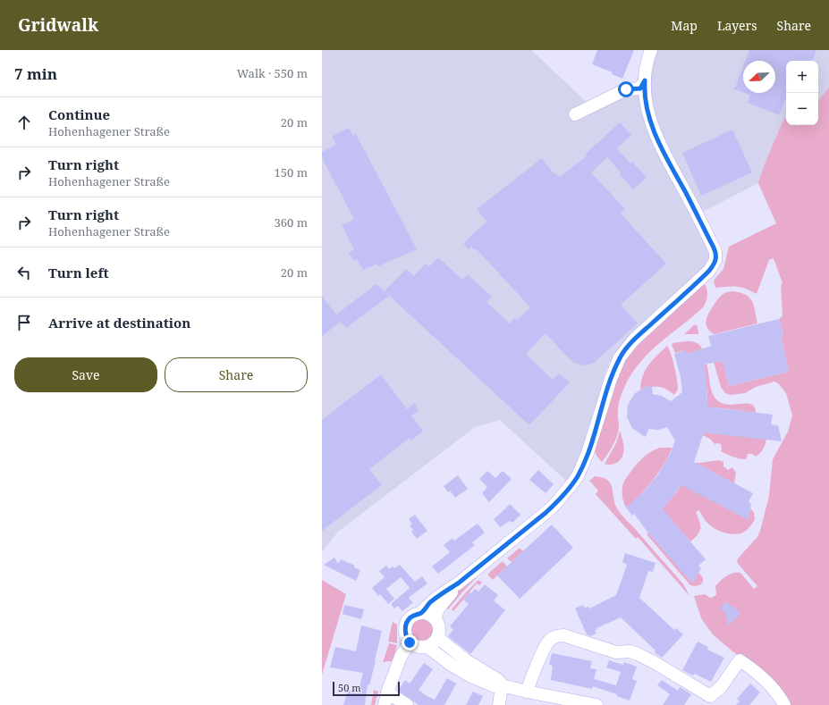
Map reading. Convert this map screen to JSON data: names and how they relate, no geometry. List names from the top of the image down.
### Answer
{
  "scale_bar": "50 m",
  "north": "bottom left",
  "page": {
    "header": "Gridwalk",
    "nav": ["Map", "Layers", "Share"],
    "heading": ["7 min", "Walk · 550 m"],
    "map_buttons": ["+", "−"],
    "list": [
      ["Continue", "Hohenhagener Straße", "20 m"],
      ["Turn right", "Hohenhagener Straße", "150 m"],
      ["Turn right", "Hohenhagener Straße", "360 m"],
      ["Turn left", "20 m"],
      "Arrive at destination"
    ],
    "buttons": ["Save", "Share"],
    "scale": "50 m"
  }
}
